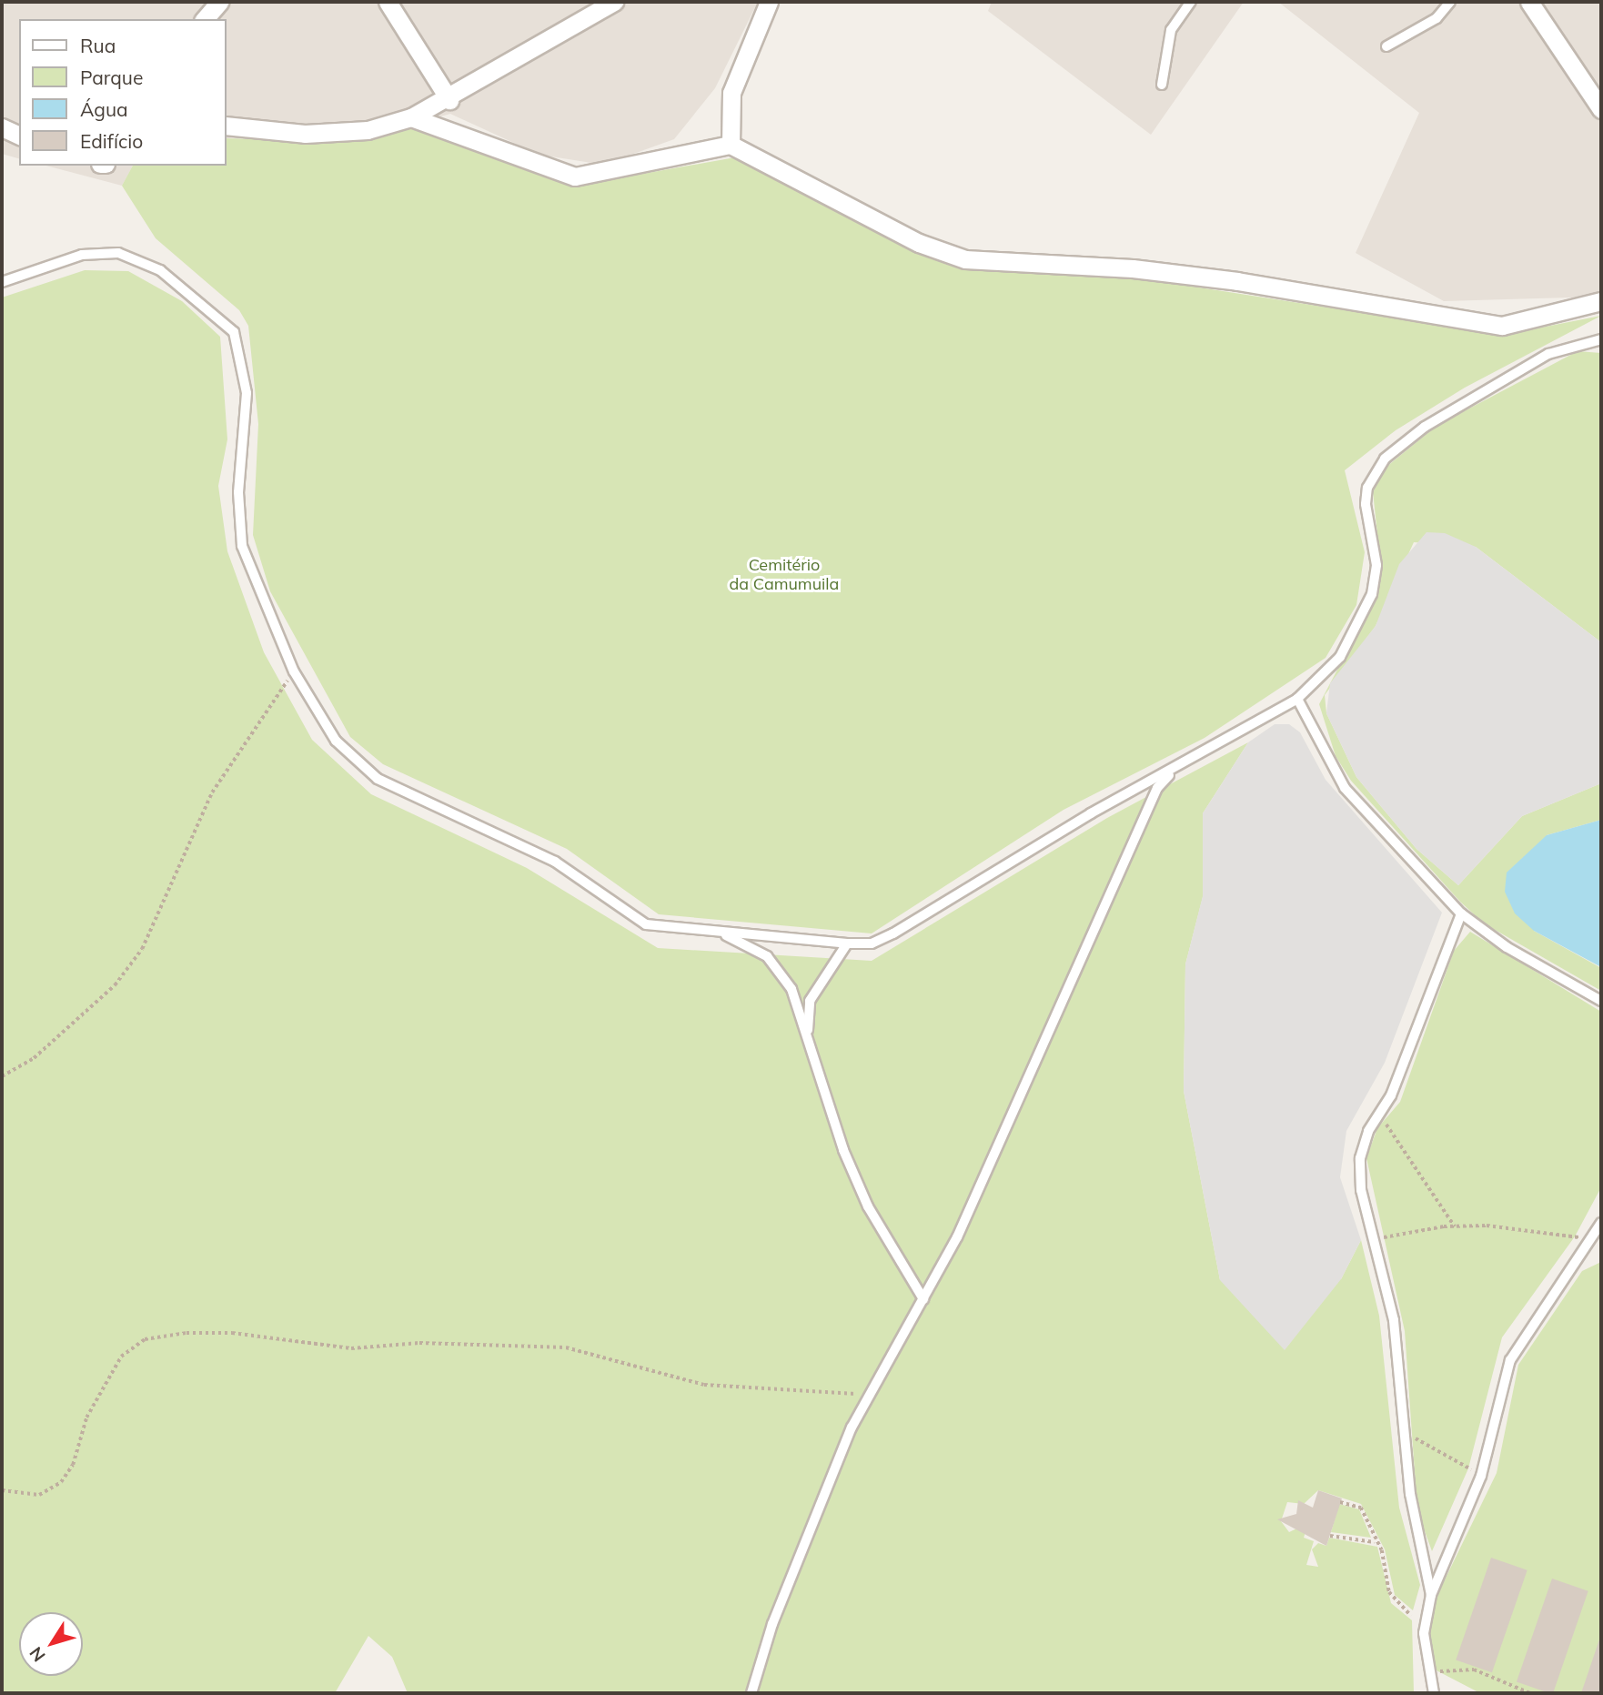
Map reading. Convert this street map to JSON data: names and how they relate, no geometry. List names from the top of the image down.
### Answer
{
  "parks": ["Cemitério da Camumuila"],
  "legend": [
    "Rua",
    "Parque",
    "Água",
    "Edifício"
  ],
  "north": "bottom left"
}
